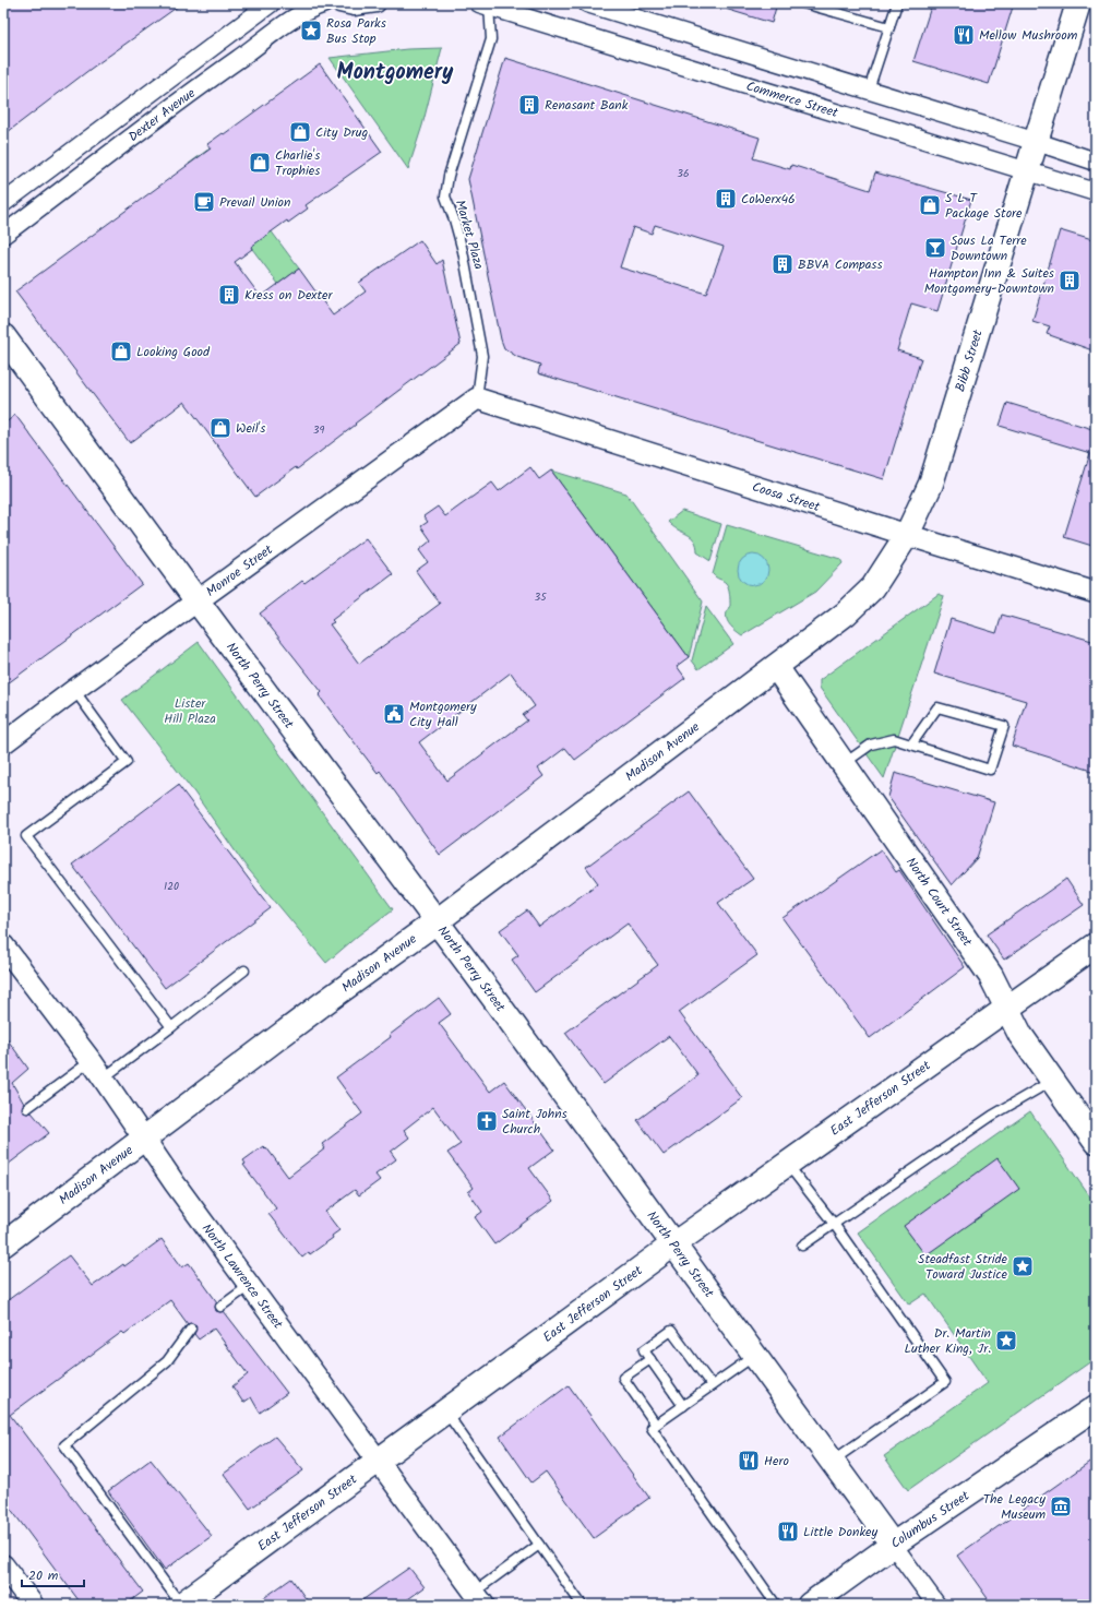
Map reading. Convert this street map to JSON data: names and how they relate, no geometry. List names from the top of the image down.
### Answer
{
  "streets": {
    "main road": [
      "Bibb Street",
      "North Perry Street",
      "Madison Avenue",
      "North Court Street",
      "East Jefferson Street",
      "Columbus Street"
    ],
    "street": [
      "Commerce Street",
      "Dexter Avenue",
      "Coosa Street",
      "Monroe Street",
      "North Lawrence Street"
    ],
    "lane": ["Market Plaza"]
  },
  "crossings": [
    ["Commerce Street", "Market Plaza"],
    ["Commerce Street", "Bibb Street"],
    ["Market Plaza", "Coosa Street"],
    ["Market Plaza", "Monroe Street"],
    ["Bibb Street", "Coosa Street"],
    ["Bibb Street", "Madison Avenue"],
    ["Bibb Street", "North Court Street"],
    ["Coosa Street", "Monroe Street"],
    ["Monroe Street", "North Perry Street"],
    ["North Perry Street", "Madison Avenue"],
    ["North Perry Street", "East Jefferson Street"],
    ["North Perry Street", "Columbus Street"],
    ["Madison Avenue", "North Court Street"],
    ["Madison Avenue", "North Lawrence Street"],
    ["North Court Street", "East Jefferson Street"],
    ["East Jefferson Street", "North Lawrence Street"]
  ],
  "districts": ["Montgomery"],
  "parks": ["Lister Hill Plaza"],
  "places": {
    "place": ["Rosa Parks Bus Stop", "Steadfast Stride Toward Justice", "Dr. Martin Luther King, Jr."],
    "restaurant": ["Mellow Mushroom", "Hero", "Little Donkey"],
    "building": [
      "Renasant Bank",
      "CoWerx46",
      "BBVA Compass",
      "Hampton Inn & Suites Montgomery-Downtown",
      "Kress on Dexter"
    ],
    "shop": [
      "City Drug",
      "Charlie's Trophies",
      "S L T Package Store",
      "Looking Good",
      "Weil's"
    ],
    "cafe": ["Prevail Union"],
    "bar": ["Sous La Terre Downtown"],
    "public building": ["Montgomery City Hall"],
    "church": ["Saint Johns Church"],
    "museum": ["The Legacy Museum"]
  },
  "house_numbers": [
    "36",
    "39",
    "35",
    "120"
  ],
  "scale_bar": "20 m"
}
